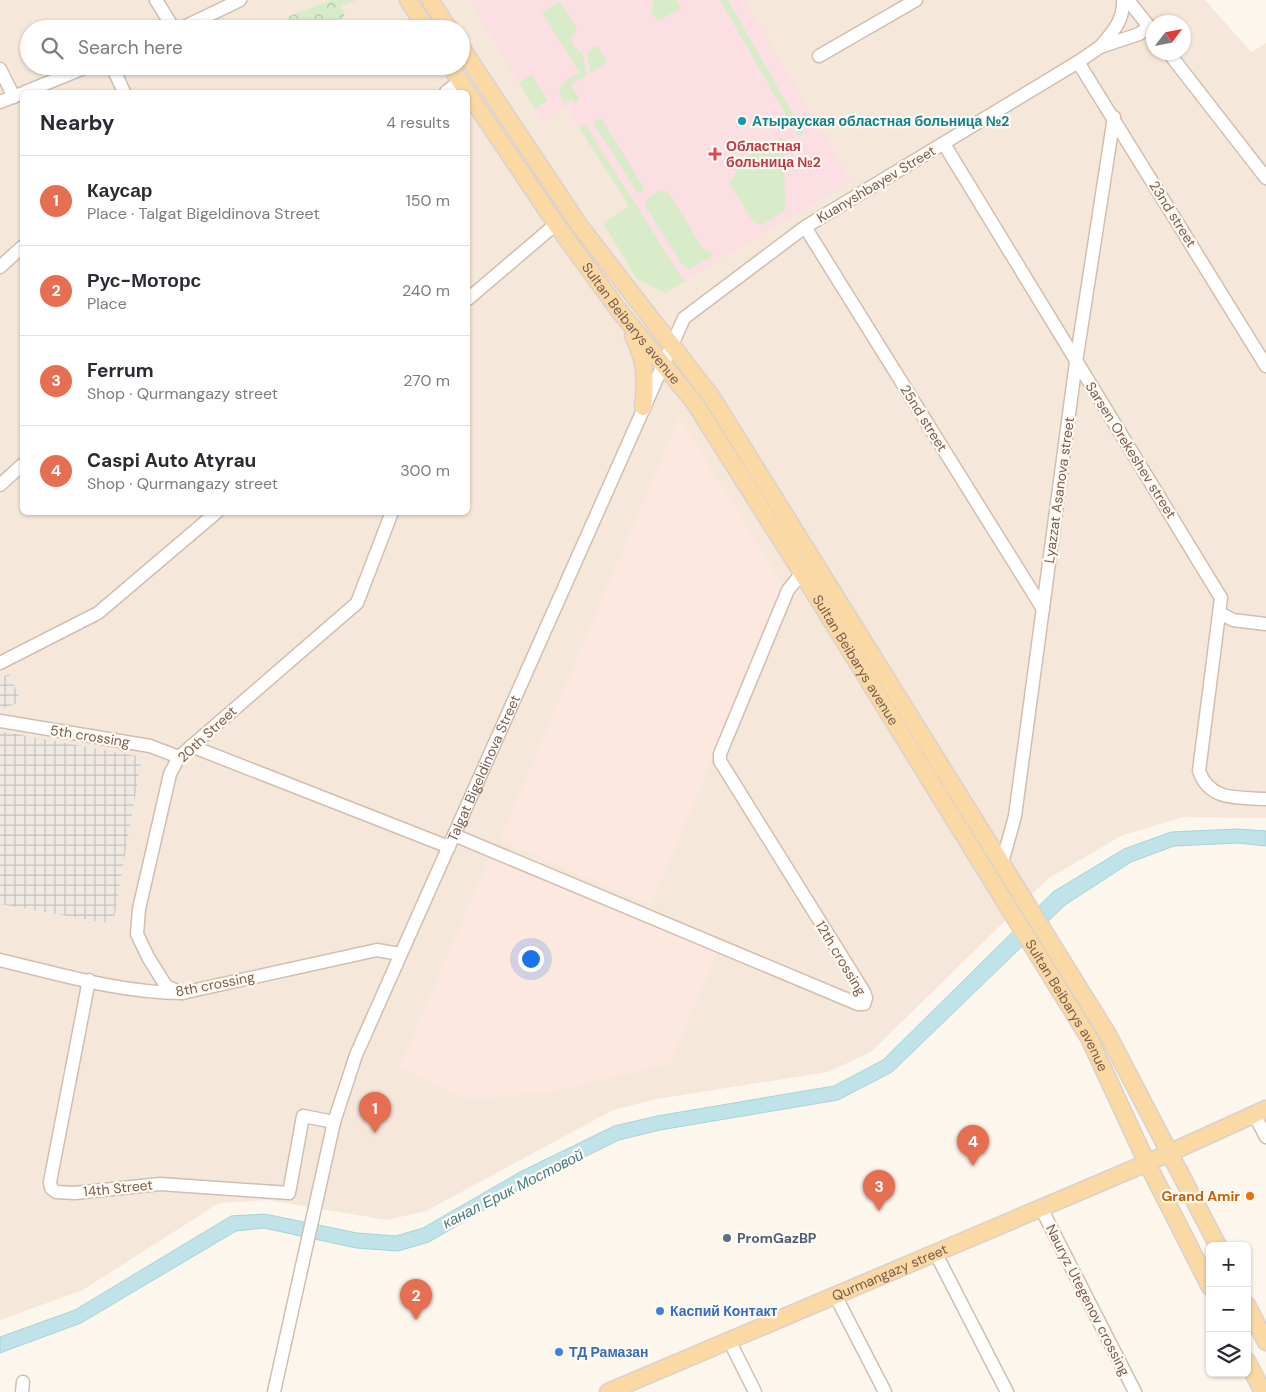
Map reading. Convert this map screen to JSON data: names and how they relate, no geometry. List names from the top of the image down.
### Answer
{
  "streets": {
    "main road": ["Sultan Beibarys avenue", "Qurmangazy street"],
    "street": [
      "Kuanyshbayev Street",
      "23nd street",
      "25nd street",
      "Sarsen Orekeshev street",
      "Lyazzat Asanova street",
      "20th Street",
      "5th crossing",
      "Talgat Bigeldinova Street",
      "12th crossing",
      "8th crossing",
      "14th Street",
      "Nauryz Utegenov crossing"
    ]
  },
  "crossings": [
    ["Kuanyshbayev Street", "23nd street"],
    ["Kuanyshbayev Street", "Sultan Beibarys avenue"],
    ["Kuanyshbayev Street", "25nd street"],
    ["Kuanyshbayev Street", "Sarsen Orekeshev street"],
    ["Kuanyshbayev Street", "Talgat Bigeldinova Street"],
    ["23nd street", "Lyazzat Asanova street"],
    ["Sultan Beibarys avenue", "Lyazzat Asanova street"],
    ["Sultan Beibarys avenue", "Talgat Bigeldinova Street"],
    ["Sultan Beibarys avenue", "12th crossing"],
    ["Sultan Beibarys avenue", "Qurmangazy street"],
    ["25nd street", "Lyazzat Asanova street"],
    ["Sarsen Orekeshev street", "Lyazzat Asanova street"],
    ["20th Street", "5th crossing"],
    ["20th Street", "8th crossing"],
    ["Talgat Bigeldinova Street", "12th crossing"],
    ["Talgat Bigeldinova Street", "8th crossing"],
    ["Talgat Bigeldinova Street", "14th Street"],
    ["8th crossing", "14th Street"],
    ["Qurmangazy street", "Nauryz Utegenov crossing"]
  ],
  "water": ["канал Ерик Мостовой"],
  "places": {
    "other": [
      "Атырауская областная больница №2",
      "Grand Amir",
      "PromGazBP",
      "Каспий Контакт",
      "ТД Рамазан"
    ],
    "health": ["Областная больница №2"]
  },
  "north": "top right",
  "page": {
    "search": "Search here",
    "heading": ["Nearby", "4 results"],
    "list": [
      {
        "mark": "1",
        "name": "Каусар",
        "note": "Place · Talgat Bigeldinova Street",
        "value": "150 m"
      },
      {
        "mark": "2",
        "name": "Рус-Моторс",
        "note": "Place",
        "value": "240 m"
      },
      {
        "mark": "3",
        "name": "Ferrum",
        "note": "Shop · Qurmangazy street",
        "value": "270 m"
      },
      {
        "mark": "4",
        "name": "Caspi Auto Atyrau",
        "note": "Shop · Qurmangazy street",
        "value": "300 m"
      }
    ],
    "pins": [
      "1",
      "4",
      "3",
      "2"
    ],
    "map_buttons": ["+", "−"]
  }
}
